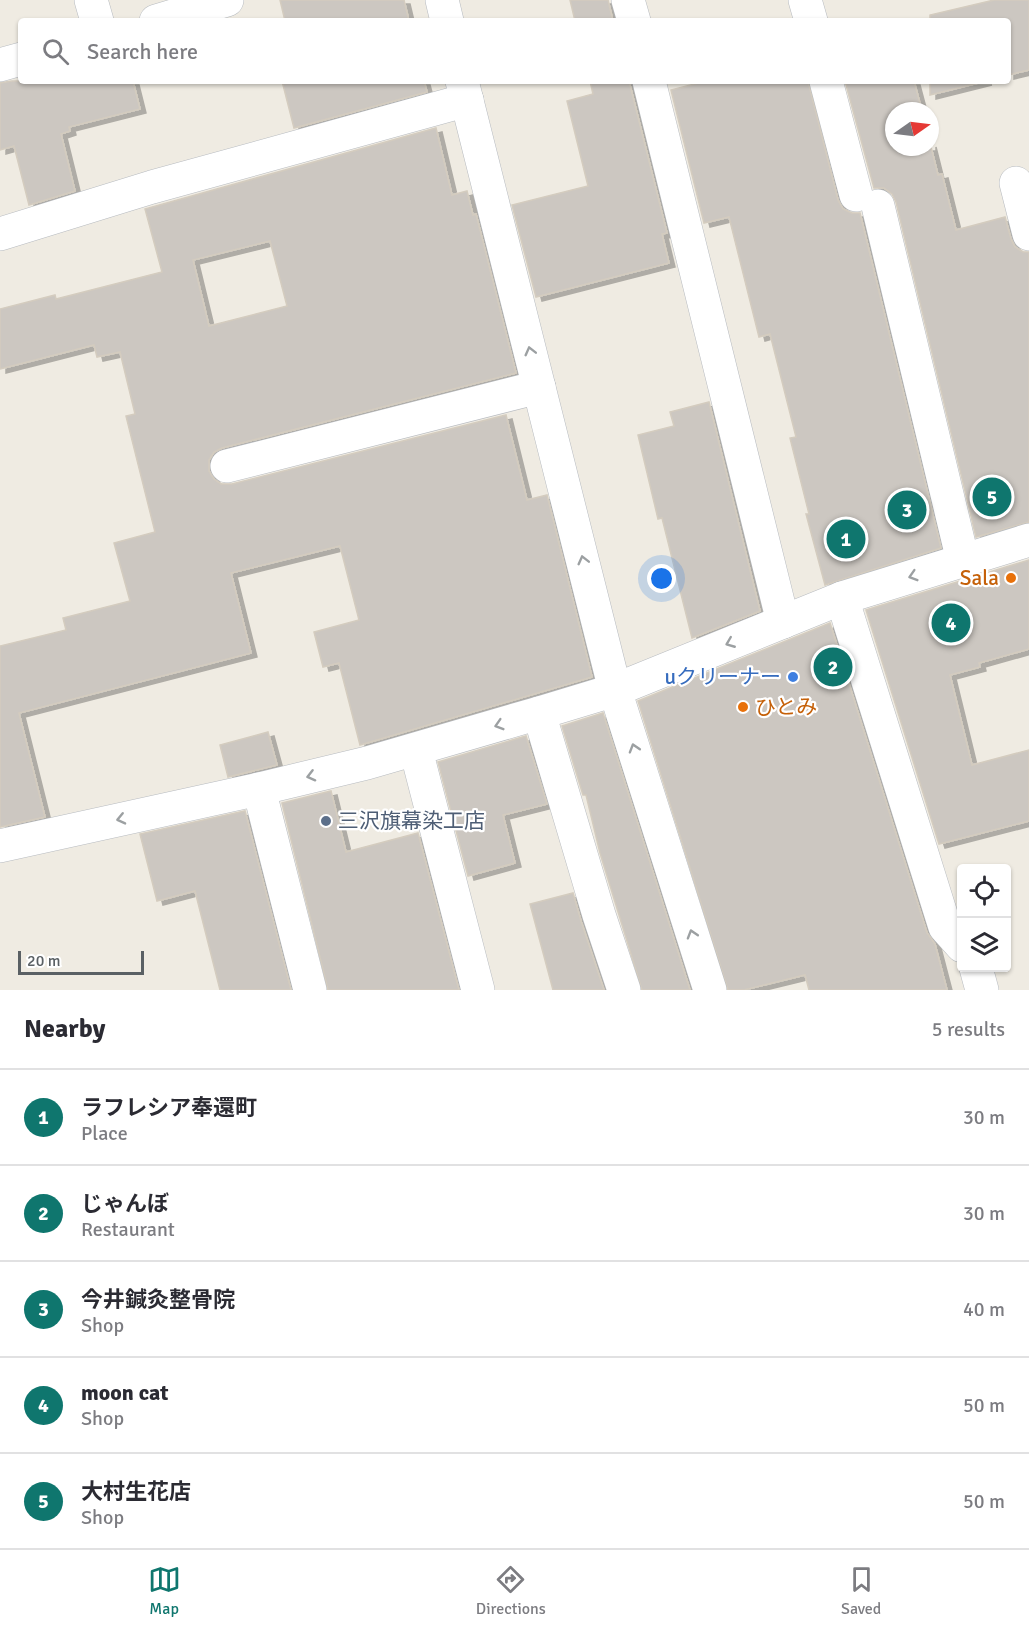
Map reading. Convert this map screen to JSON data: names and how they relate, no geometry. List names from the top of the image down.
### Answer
{
  "places": [
    "Sala",
    "uクリーナー",
    "ひとみ",
    "三沢旗幕染工店"
  ],
  "scale_bar": "20 m",
  "north": "right",
  "page": {
    "search": "Search here",
    "pins": [
      "5",
      "3",
      "1",
      "4",
      "2"
    ],
    "scale": "20 m",
    "heading": ["Nearby", "5 results"],
    "list": [
      {
        "mark": "1",
        "name": "ラフレシア奉還町",
        "note": "Place",
        "value": "30 m"
      },
      {
        "mark": "2",
        "name": "じゃんぼ",
        "note": "Restaurant",
        "value": "30 m"
      },
      {
        "mark": "3",
        "name": "今井鍼灸整骨院",
        "note": "Shop",
        "value": "40 m"
      },
      {
        "mark": "4",
        "name": "moon cat",
        "note": "Shop",
        "value": "50 m"
      },
      {
        "mark": "5",
        "name": "大村生花店",
        "note": "Shop",
        "value": "50 m"
      }
    ],
    "nav": ["Map", "Directions", "Saved"]
  }
}
